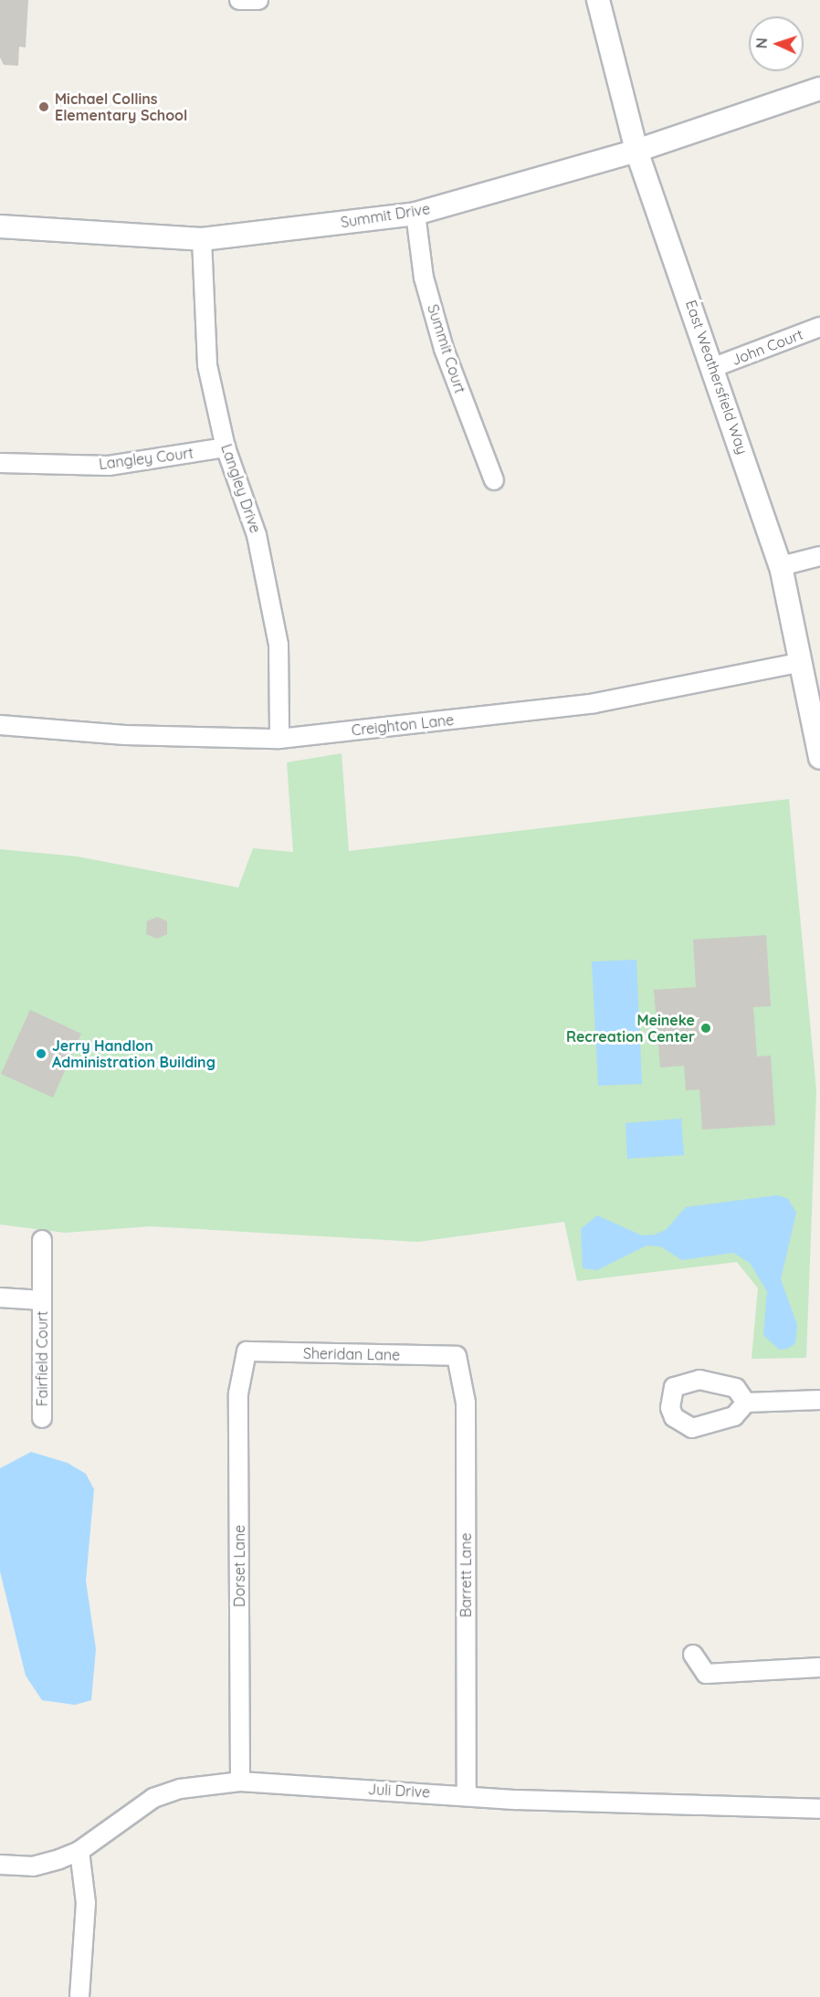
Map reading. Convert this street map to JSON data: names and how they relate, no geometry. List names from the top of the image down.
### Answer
{
  "streets": {
    "street": [
      "Summit Drive",
      "John Court",
      "Summit Court",
      "East Weathersfield Way",
      "Langley Court",
      "Langley Drive",
      "Creighton Lane",
      "Sheridan Lane",
      "Fairfield Court",
      "Dorset Lane",
      "Barrett Lane",
      "Juli Drive"
    ]
  },
  "crossings": [
    ["Summit Drive", "Summit Court"],
    ["Summit Drive", "East Weathersfield Way"],
    ["Summit Drive", "Langley Drive"],
    ["John Court", "East Weathersfield Way"],
    ["East Weathersfield Way", "Creighton Lane"],
    ["Langley Court", "Langley Drive"],
    ["Langley Drive", "Creighton Lane"],
    ["Sheridan Lane", "Dorset Lane"],
    ["Sheridan Lane", "Barrett Lane"],
    ["Dorset Lane", "Juli Drive"],
    ["Barrett Lane", "Juli Drive"]
  ],
  "places": ["Michael Collins Elementary School", "Meineke Recreation Center", "Jerry Handlon Administration Building"],
  "north": "left"
}
